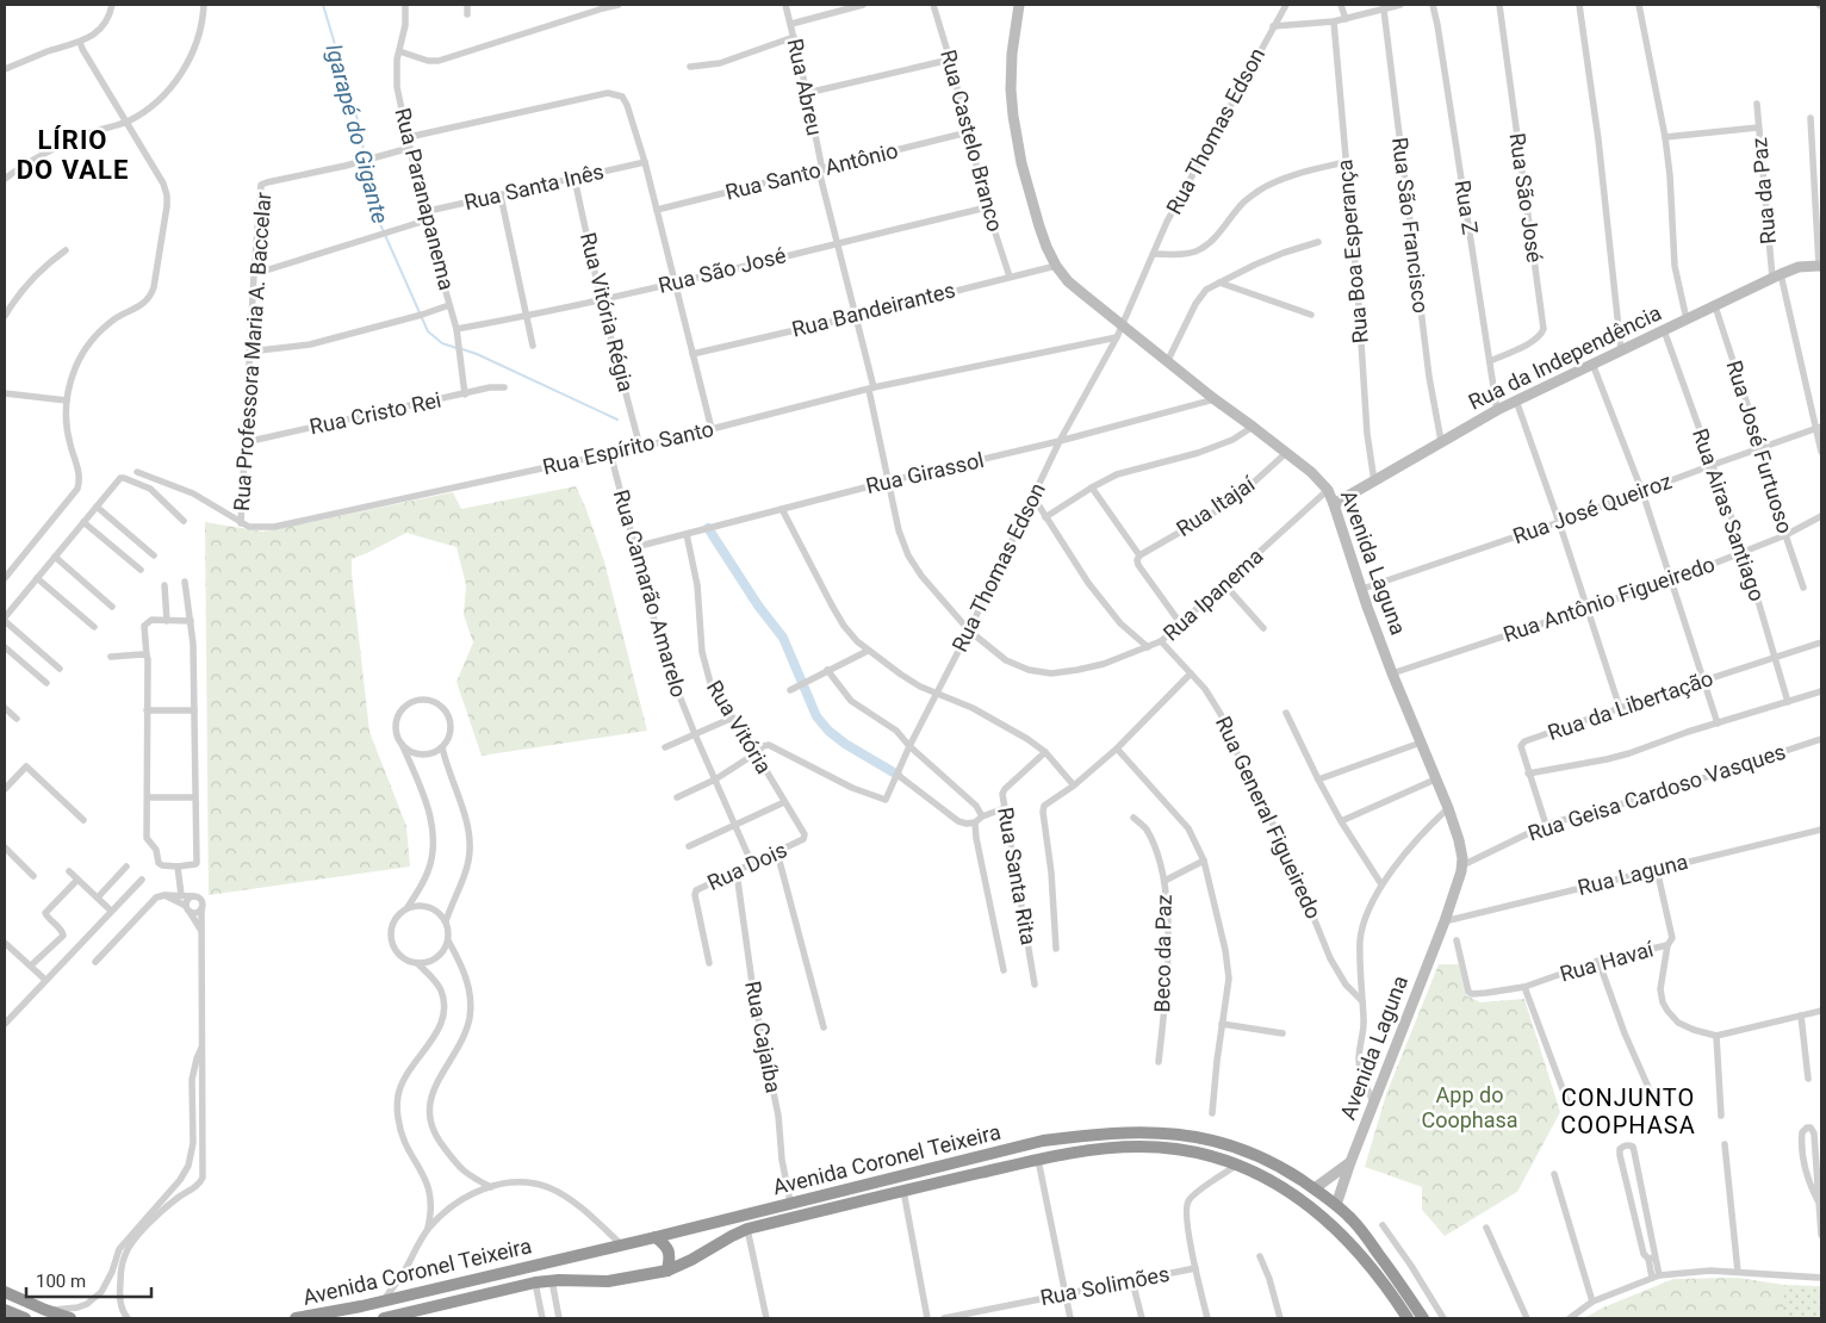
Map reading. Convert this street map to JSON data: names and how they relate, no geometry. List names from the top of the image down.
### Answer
{
  "streets": {
    "highway": ["Avenida Coronel Teixeira"],
    "main road": ["Rua da Independência", "Avenida Laguna"],
    "street": [
      "Rua Abreu",
      "Rua Thomas Edson",
      "Rua Castelo Branco",
      "Rua Santo Antônio",
      "Rua Santa Inês",
      "Rua da Paz",
      "Rua São José",
      "Rua Paranapanema",
      "Rua Z",
      "Rua São Francisco",
      "Rua Boa Esperança",
      "Rua Bandeirantes",
      "Rua Vitória Régia",
      "Rua Professora Maria A. Baccelar",
      "Rua Cristo Rei",
      "Rua José Furtuoso",
      "Rua Espírito Santo",
      "Rua Girassol",
      "Rua Itajaí",
      "Rua José Queiroz",
      "Rua Airas Santiago",
      "Rua Camarão Amarelo",
      "Rua Ipanema",
      "Rua Antônio Figueiredo",
      "Rua da Libertação",
      "Rua Vitória",
      "Rua Geisa Cardoso Vasques",
      "Rua General Figueiredo",
      "Rua Dois",
      "Rua Laguna",
      "Rua Santa Rita",
      "Beco da Paz",
      "Rua Havaí",
      "Rua Cajaíba",
      "Rua Solimões"
    ]
  },
  "crossings": [
    ["Rua Abreu", "Rua Santo Antônio"],
    ["Rua Abreu", "Rua São José"],
    ["Rua Abreu", "Rua Bandeirantes"],
    ["Rua Abreu", "Rua Espírito Santo"],
    ["Rua Abreu", "Rua Ipanema"],
    ["Rua Thomas Edson", "Rua Espírito Santo"],
    ["Rua Thomas Edson", "Rua Girassol"],
    ["Rua Thomas Edson", "Avenida Laguna"],
    ["Rua Thomas Edson", "Rua Ipanema"],
    ["Rua Thomas Edson", "Rua Vitória"],
    ["Rua Castelo Branco", "Rua Santo Antônio"],
    ["Rua Castelo Branco", "Rua São José"],
    ["Rua Castelo Branco", "Rua Bandeirantes"],
    ["Rua Santa Inês", "Rua Paranapanema"],
    ["Rua Santa Inês", "Rua Vitória Régia"],
    ["Rua da Paz", "Rua da Independência"],
    ["Rua da Paz", "Rua José Queiroz"],
    ["Rua São José", "Rua Paranapanema"],
    ["Rua São José", "Rua Z"],
    ["Rua São José", "Rua Vitória Régia"],
    ["Rua Paranapanema", "Rua Professora Maria A. Baccelar"],
    ["Rua Paranapanema", "Rua Cristo Rei"],
    ["Rua Z", "Rua da Independência"],
    ["Rua São Francisco", "Rua da Independência"],
    ["Rua Boa Esperança", "Rua da Independência"],
    ["Rua Bandeirantes", "Avenida Laguna"],
    ["Rua Vitória Régia", "Rua Espírito Santo"],
    ["Rua Professora Maria A. Baccelar", "Rua Cristo Rei"],
    ["Rua Professora Maria A. Baccelar", "Rua Espírito Santo"],
    ["Rua da Independência", "Rua José Furtuoso"],
    ["Rua da Independência", "Rua Airas Santiago"],
    ["Rua da Independência", "Avenida Laguna"],
    ["Rua José Furtuoso", "Rua José Queiroz"],
    ["Rua José Furtuoso", "Rua Antônio Figueiredo"],
    ["Rua Espírito Santo", "Rua Camarão Amarelo"],
    ["Rua Espírito Santo", "Rua Ipanema"],
    ["Rua Girassol", "Avenida Laguna"],
    ["Rua Girassol", "Rua Camarão Amarelo"],
    ["Rua Girassol", "Rua Ipanema"],
    ["Rua Girassol", "Rua Vitória"],
    ["Rua Itajaí", "Avenida Laguna"],
    ["Rua José Queiroz", "Rua Airas Santiago"],
    ["Rua José Queiroz", "Avenida Laguna"],
    ["Rua Airas Santiago", "Rua Antônio Figueiredo"],
    ["Rua Airas Santiago", "Rua da Libertação"],
    ["Avenida Laguna", "Rua Ipanema"],
    ["Avenida Laguna", "Rua Antônio Figueiredo"],
    ["Avenida Laguna", "Rua Geisa Cardoso Vasques"],
    ["Avenida Laguna", "Rua Laguna"],
    ["Avenida Laguna", "Avenida Coronel Teixeira"],
    ["Rua Camarão Amarelo", "Rua Dois"],
    ["Rua Ipanema", "Rua General Figueiredo"],
    ["Rua da Libertação", "Rua Geisa Cardoso Vasques"],
    ["Rua Vitória", "Rua Dois"],
    ["Rua Dois", "Rua Cajaíba"],
    ["Rua Laguna", "Rua Havaí"],
    ["Rua Cajaíba", "Avenida Coronel Teixeira"]
  ],
  "districts": ["LÍRIO DO VALE", "CONJUNTO COOPHASA"],
  "water": ["Igarapé do Gigante"],
  "parks": ["App do Coophasa"],
  "scale_bar": "100 m"
}
